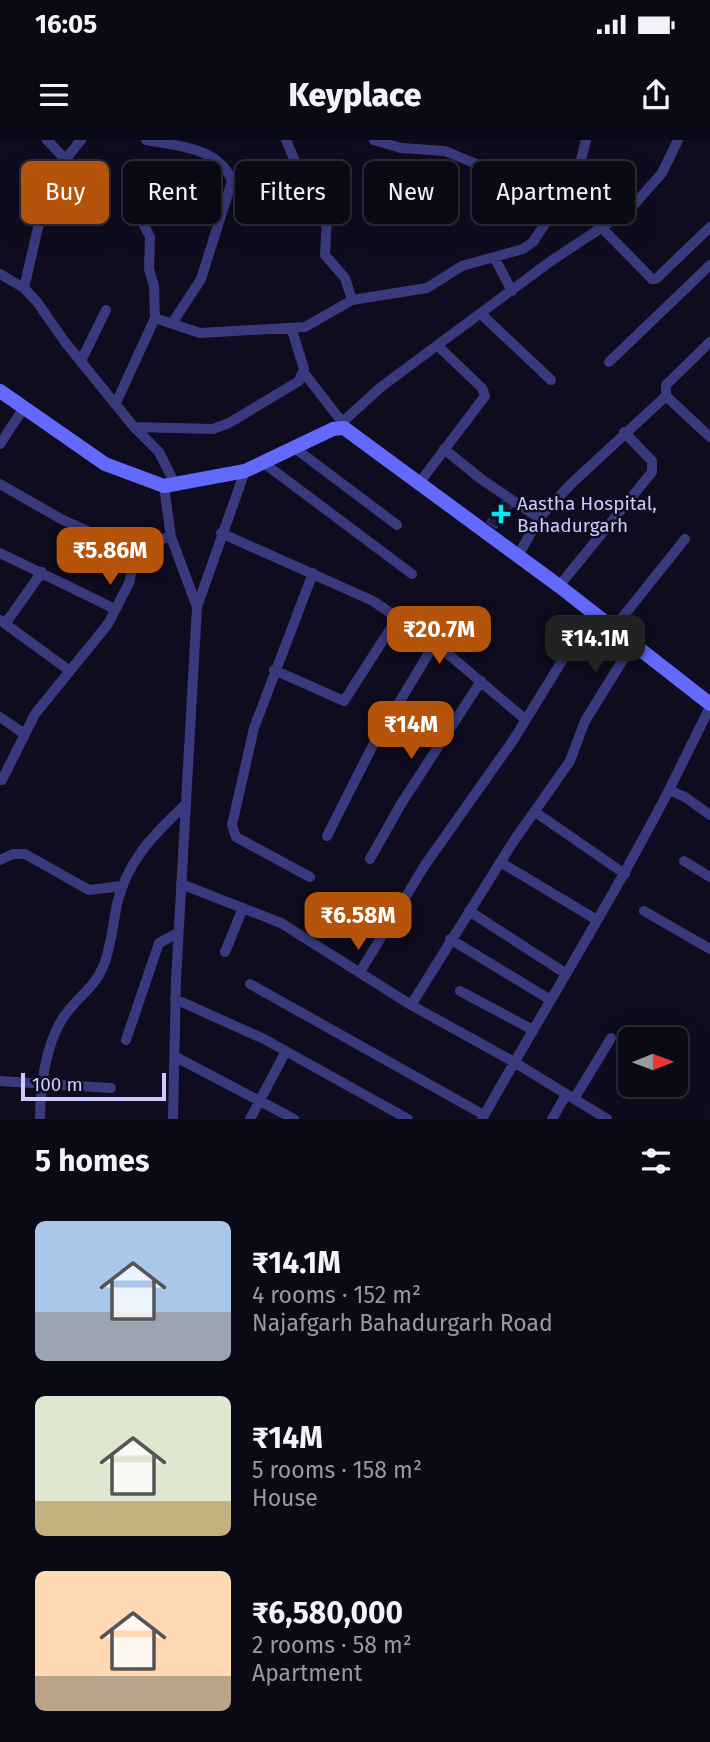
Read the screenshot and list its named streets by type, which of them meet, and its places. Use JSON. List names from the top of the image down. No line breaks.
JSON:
{"places":{"health":["Aastha Hospital, Bahadurgarh"]},"scale_bar":"100 m","north":"right","page":{"status":"16:05","header":"Keyplace","chip":["Buy","Rent","Filters","New","Apartment"],"price":["₹5.86M","₹20.7M","₹14.1M","₹14M","₹6.58M"],"scale":"100 m","heading":"5 homes","list":[{"name":"₹14.1M","note":"4 rooms · 152 m² · Najafgarh Bahadurgarh Road"},{"name":"₹14M","note":"5 rooms · 158 m² · House"},{"name":"₹6,580,000","note":"2 rooms · 58 m² · Apartment"}]}}
